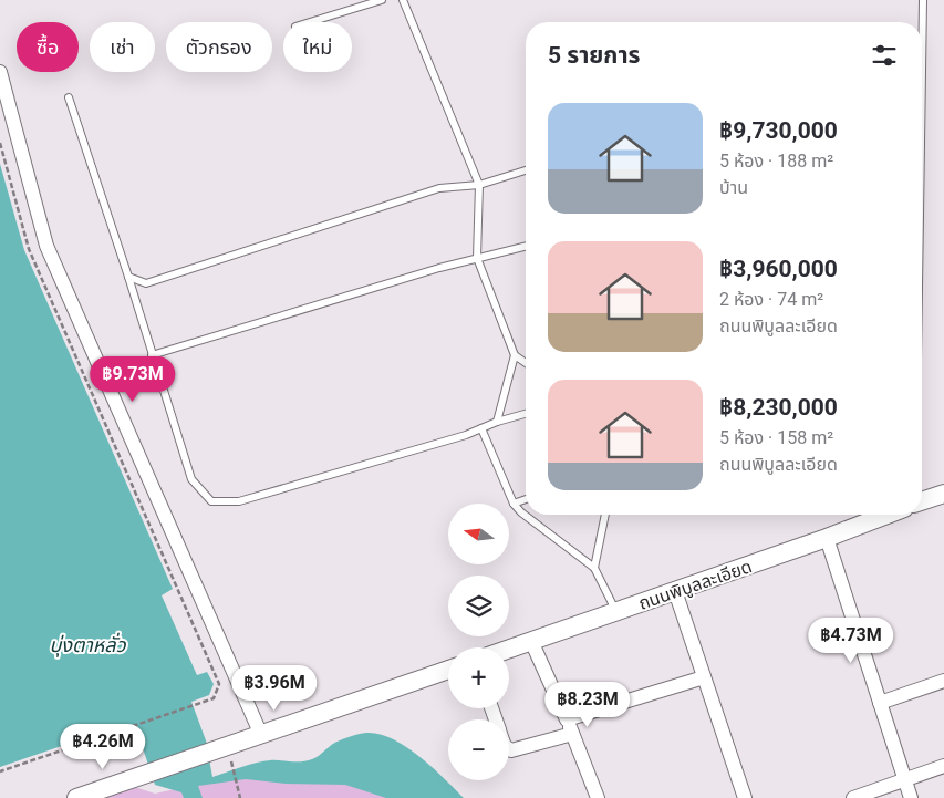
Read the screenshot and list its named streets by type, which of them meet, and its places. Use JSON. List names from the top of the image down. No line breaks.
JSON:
{"streets":{"street":["ถนนพิบูลละเอียด"]},"water":["บุ่งตาหลั่ว"],"north":"left","page":{"chip":["ซื้อ","เช่า","ตัวกรอง","ใหม่"],"heading":"5 รายการ","list":[{"name":"฿9,730,000","note":"5 ห้อง · 188 m² · บ้าน"},{"name":"฿3,960,000","note":"2 ห้อง · 74 m² · ถนนพิบูลละเอียด"},{"name":"฿8,230,000","note":"5 ห้อง · 158 m² · ถนนพิบูลละเอียด"}],"price":["฿9.73M","฿4.73M","฿3.96M","฿8.23M","฿4.26M"],"map_buttons":["+","−"]}}
